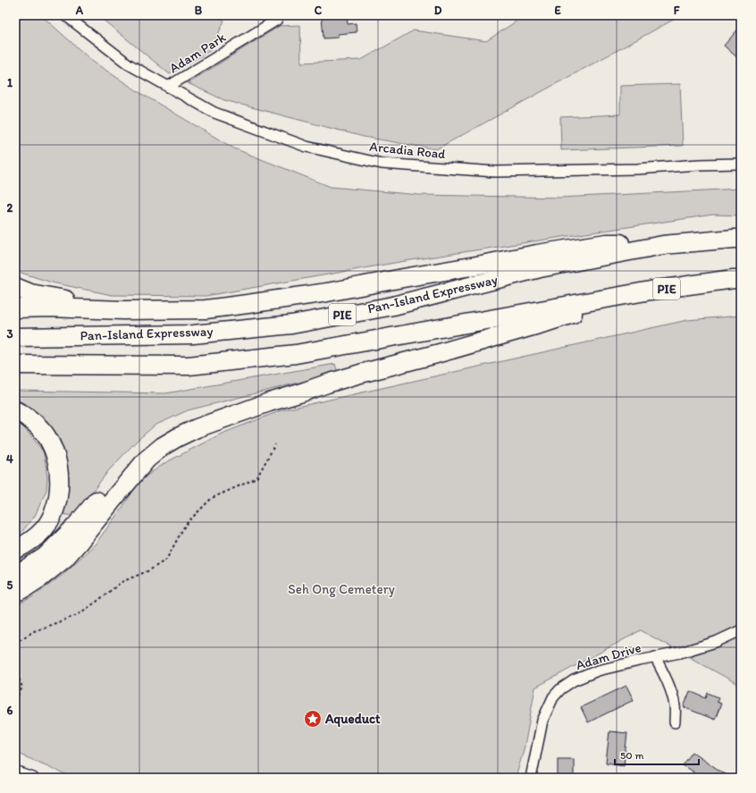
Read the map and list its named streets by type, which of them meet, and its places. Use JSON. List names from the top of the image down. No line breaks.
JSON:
{"streets":{"highway":["PIE","Pan-Island Expressway"],"street":["Adam Park","Arcadia Road","Adam Drive"]},"crossings":[["Adam Park","Arcadia Road"]],"parks":["Seh Ong Cemetery"],"places":{"place":["Aqueduct"]},"scale_bar":"50 m","grid":{"columns":["A","B","C","D","E","F"],"rows":["1","2","3","4","5","6"]}}
